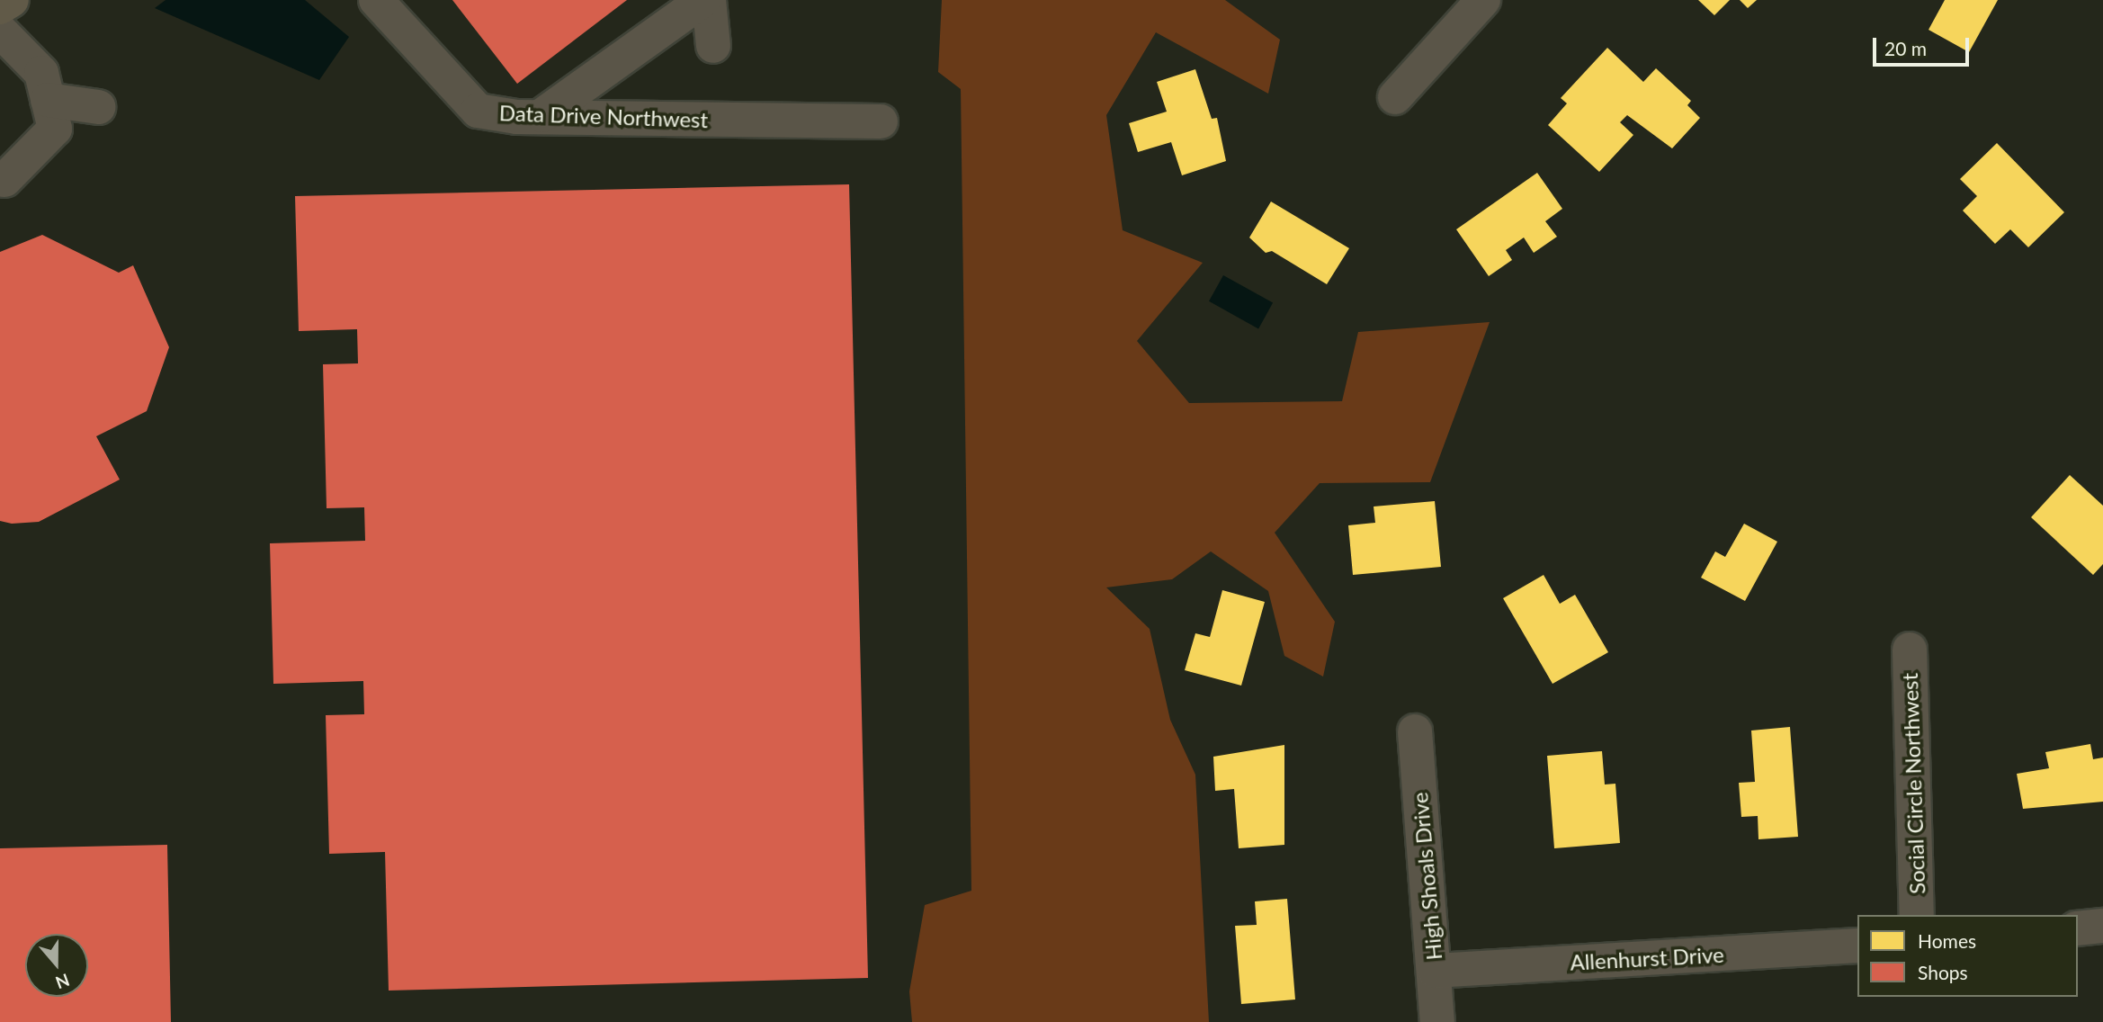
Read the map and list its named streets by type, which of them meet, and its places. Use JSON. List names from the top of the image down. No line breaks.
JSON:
{"streets":{"street":["Data Drive Northwest","Social Circle Northwest","High Shoals Drive","Allenhurst Drive"]},"crossings":[["High Shoals Drive","Allenhurst Drive"]],"legend":["Homes","Shops"],"scale_bar":"20 m","north":"bottom"}
